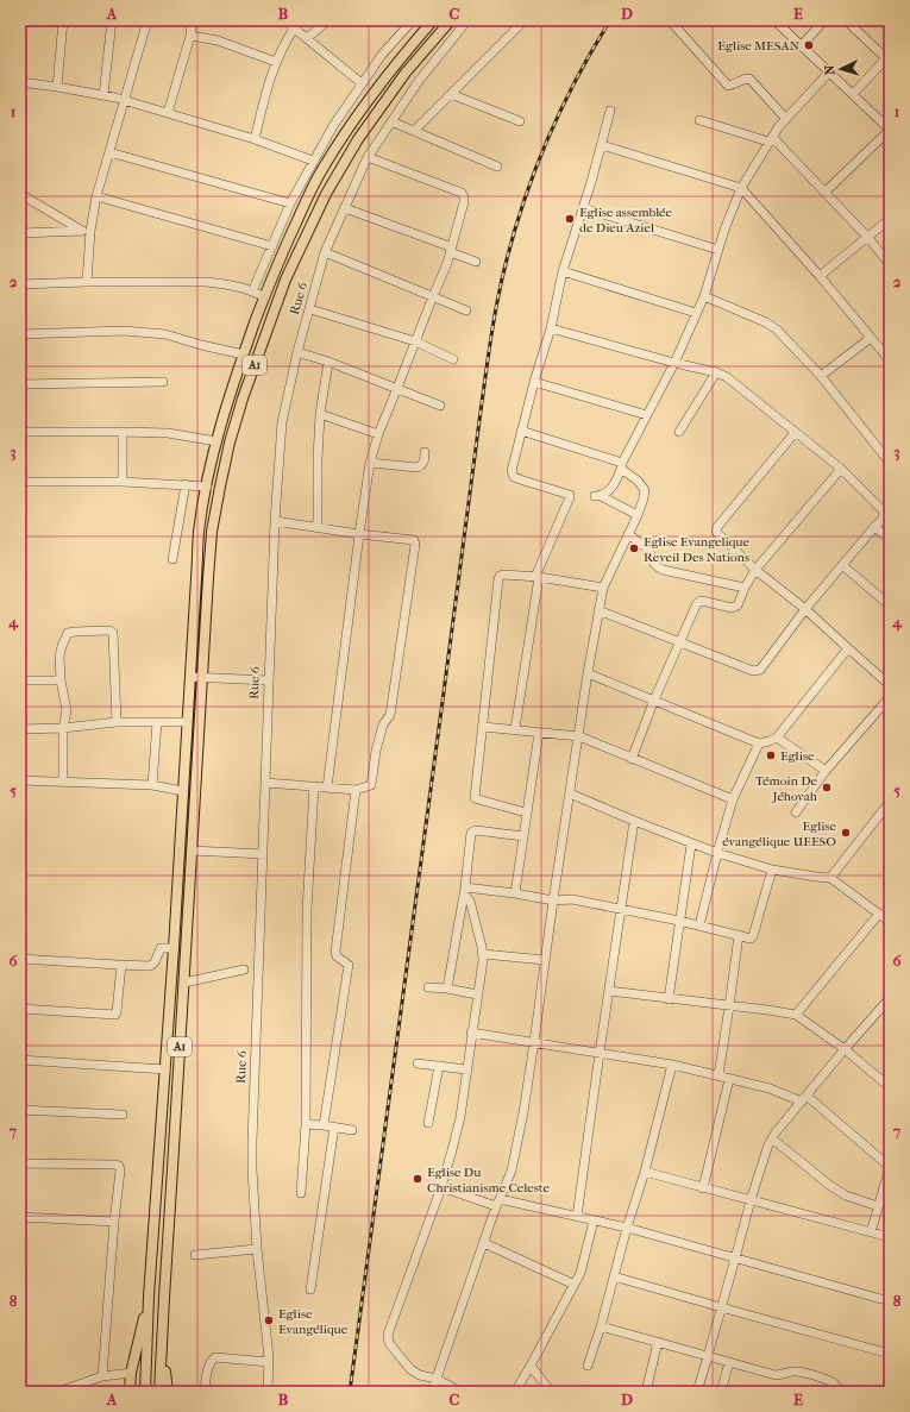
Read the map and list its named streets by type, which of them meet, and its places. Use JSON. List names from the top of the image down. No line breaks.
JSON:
{"streets":{"main road":["A1"],"street":["Rue 6"]},"places":["Eglise MESAN","Eglise assemblée de Dieu Aziel","Eglise Evangelique Reveil Des Nations","Eglise","Témoin De Jéhovah","Eglise évangélique UEESO","Eglise Du Christianisme Celeste","Eglise Evangélique"],"north":"left","grid":{"columns":["A","B","C","D","E"],"rows":["1","2","3","4","5","6","7","8"]}}
